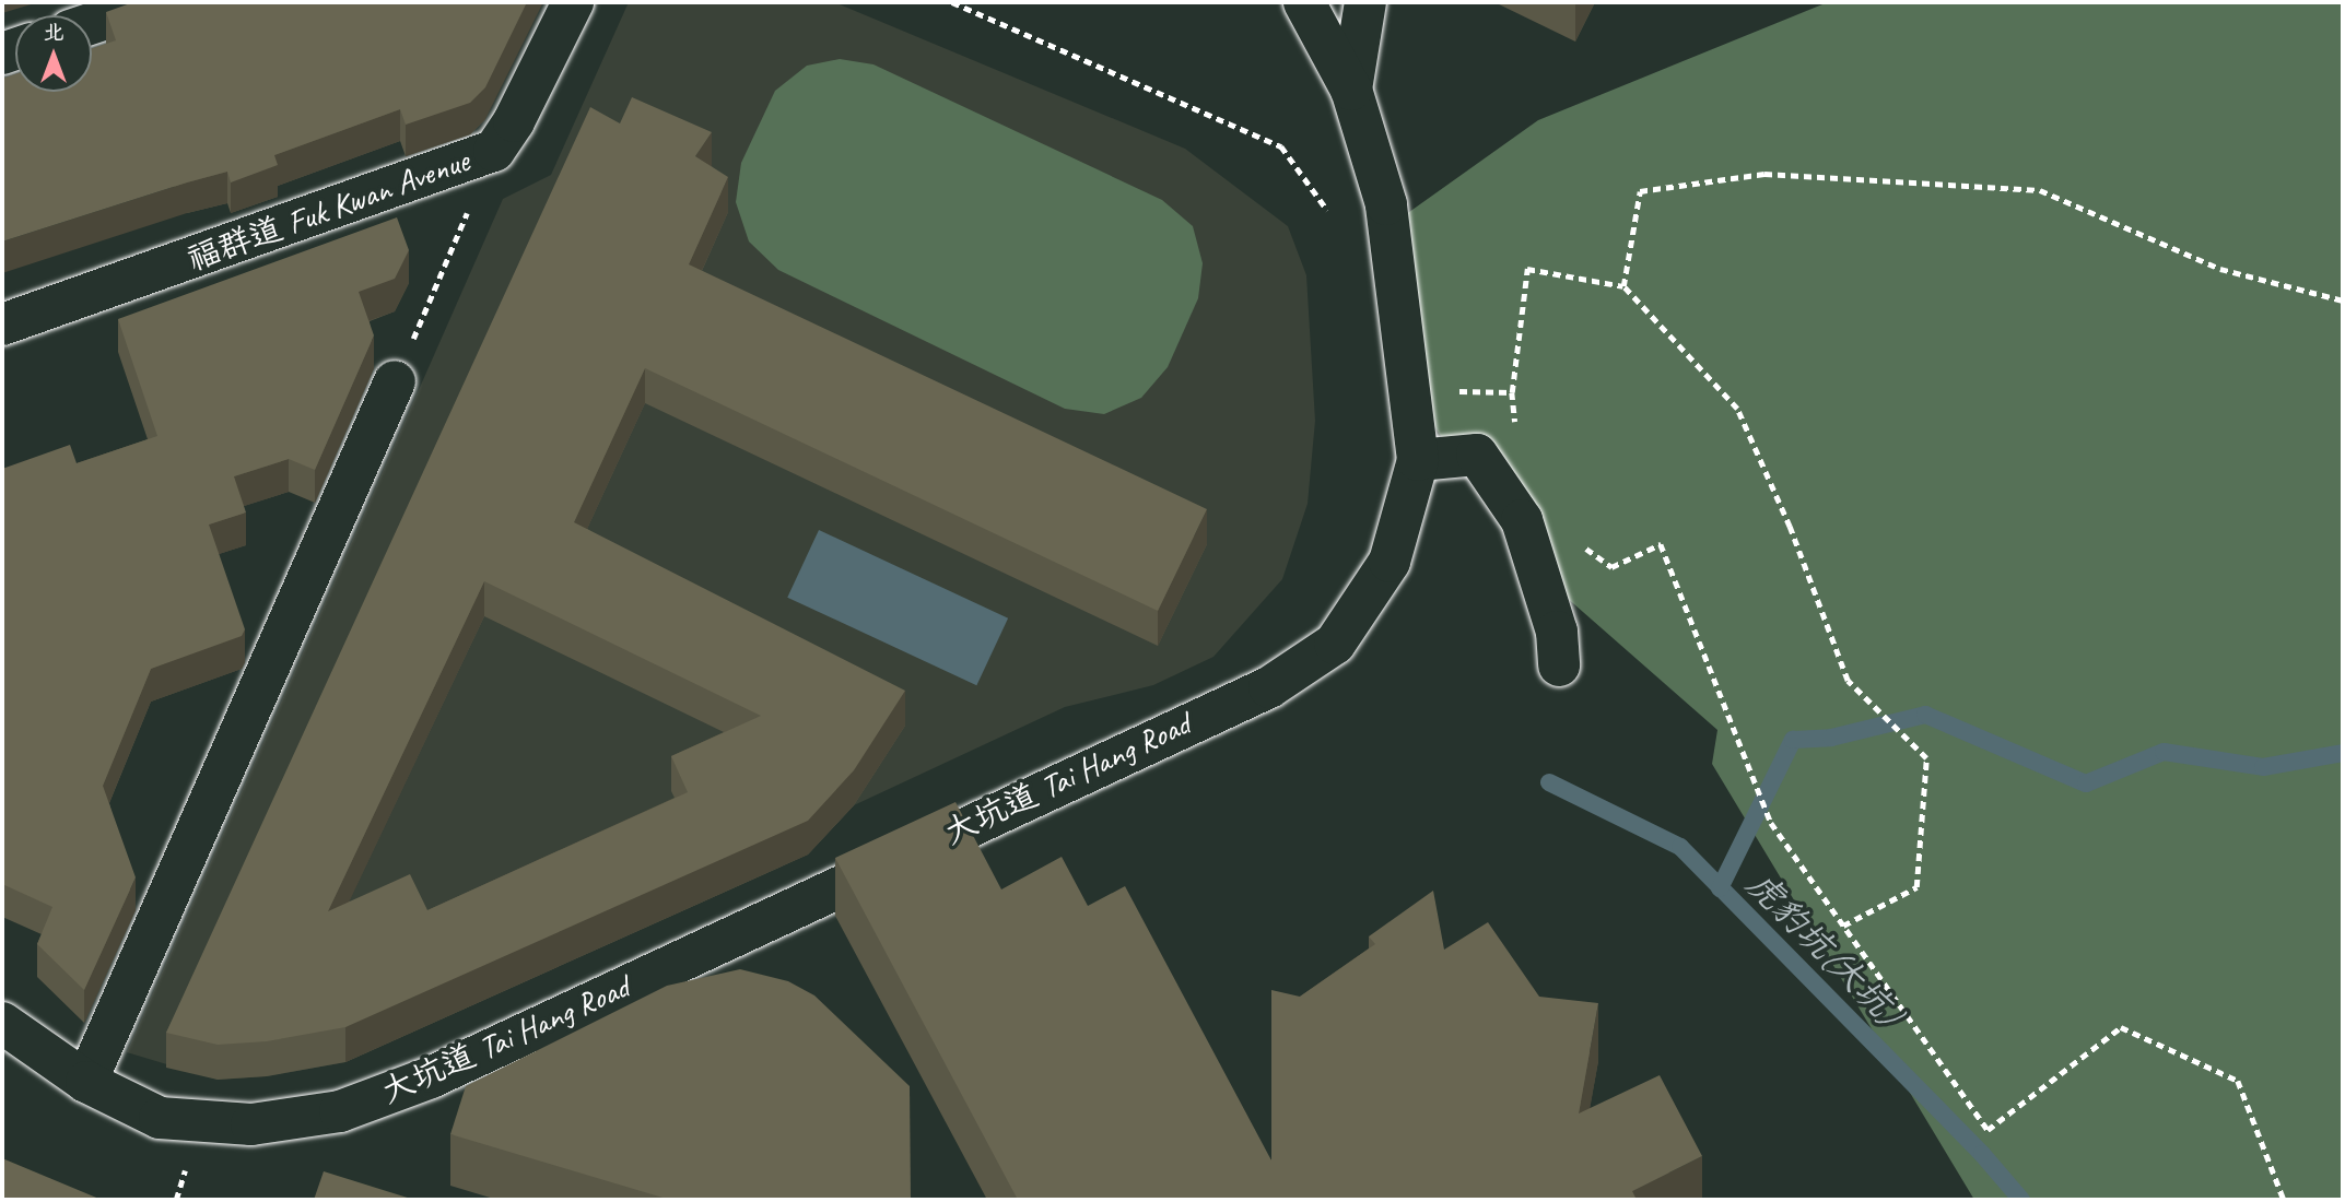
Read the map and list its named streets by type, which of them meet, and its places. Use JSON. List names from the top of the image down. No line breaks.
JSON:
{"streets":{"main road":["福群道 Fuk Kwan Avenue","大坑道 Tai Hang Road"]},"water":["虎豹坑(大坑)"],"north":"top"}
